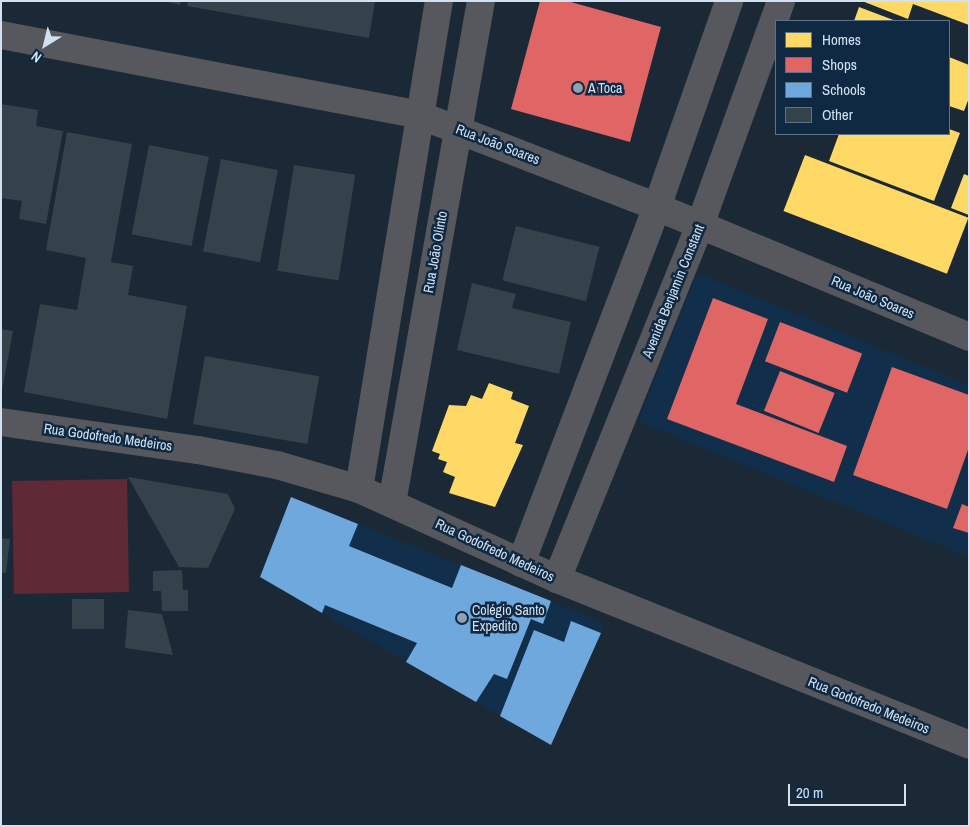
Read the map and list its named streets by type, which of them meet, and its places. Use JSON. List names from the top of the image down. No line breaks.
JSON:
{"streets":{"street":["Rua João Soares","Rua João Olinto","Avenida Benjamin Constant","Rua Godofredo Medeiros"]},"crossings":[["Rua João Soares","Rua João Olinto"],["Rua João Soares","Avenida Benjamin Constant"],["Rua João Olinto","Rua Godofredo Medeiros"],["Avenida Benjamin Constant","Rua Godofredo Medeiros"]],"places":["A Toca","Colégio Santo Expedito"],"legend":["Homes","Shops","Schools","Other"],"scale_bar":"20 m","north":"bottom left"}
